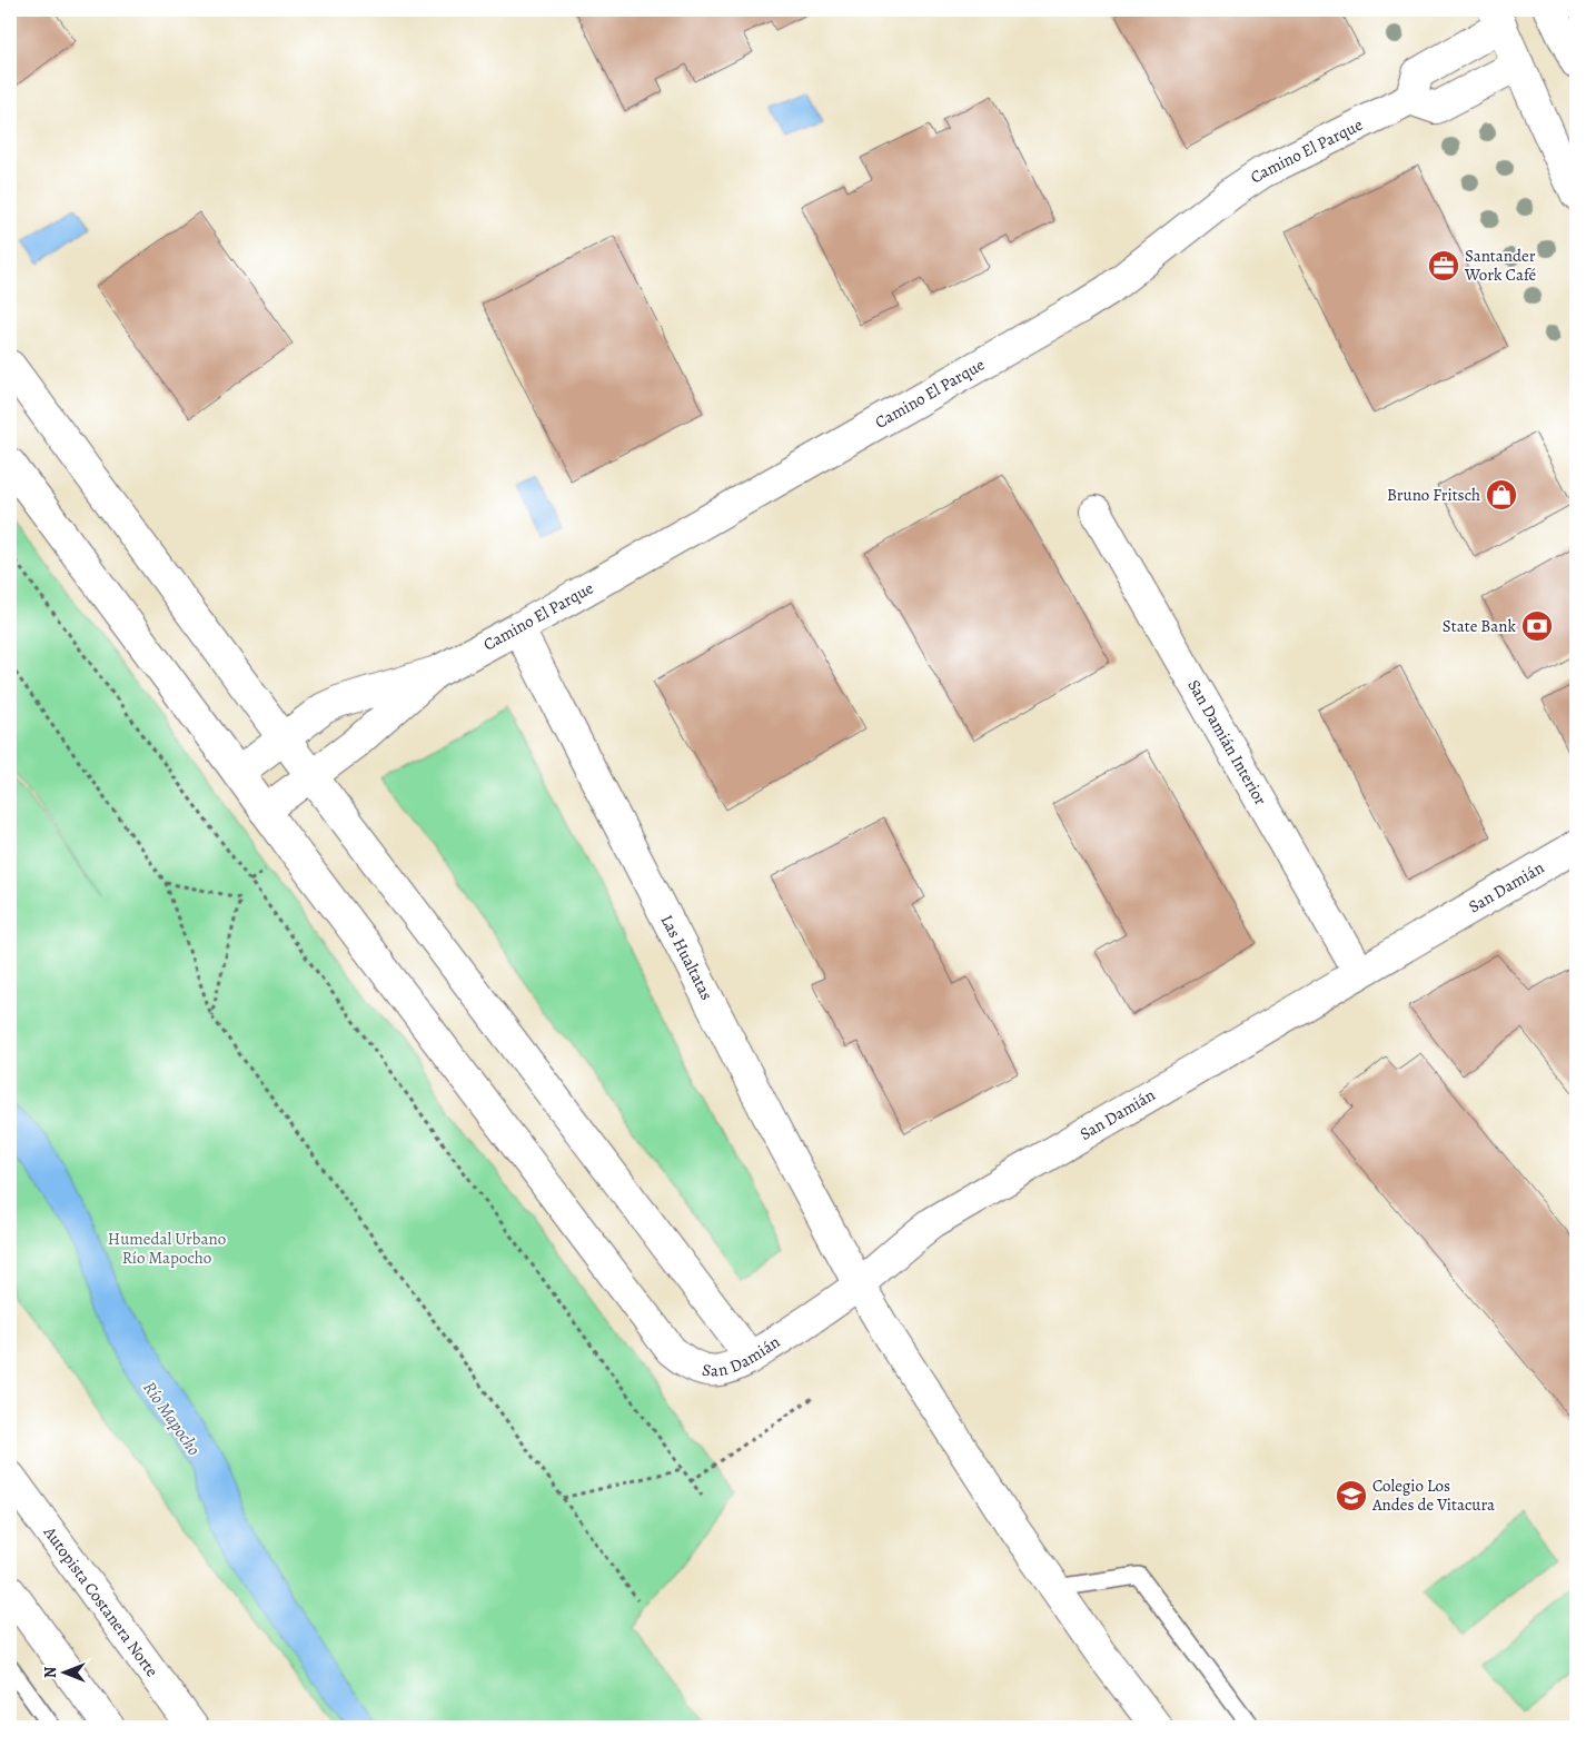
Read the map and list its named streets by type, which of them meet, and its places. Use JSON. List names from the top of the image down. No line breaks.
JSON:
{"streets":{"main road":["Camino El Parque","San Damián Interior","San Damián","Las Hualtatas","Autopista Costanera Norte"]},"crossings":[["Camino El Parque","San Damián"],["Camino El Parque","Las Hualtatas"],["San Damián Interior","San Damián"],["San Damián","Las Hualtatas"]],"water":["Río Mapocho"],"parks":["Humedal Urbano Río Mapocho"],"places":{"office":["Santander Work Café"],"shop":["Bruno Fritsch"],"bank":["State Bank"],"school or university":["Colegio Los Andes de Vitacura"]},"north":"left"}
